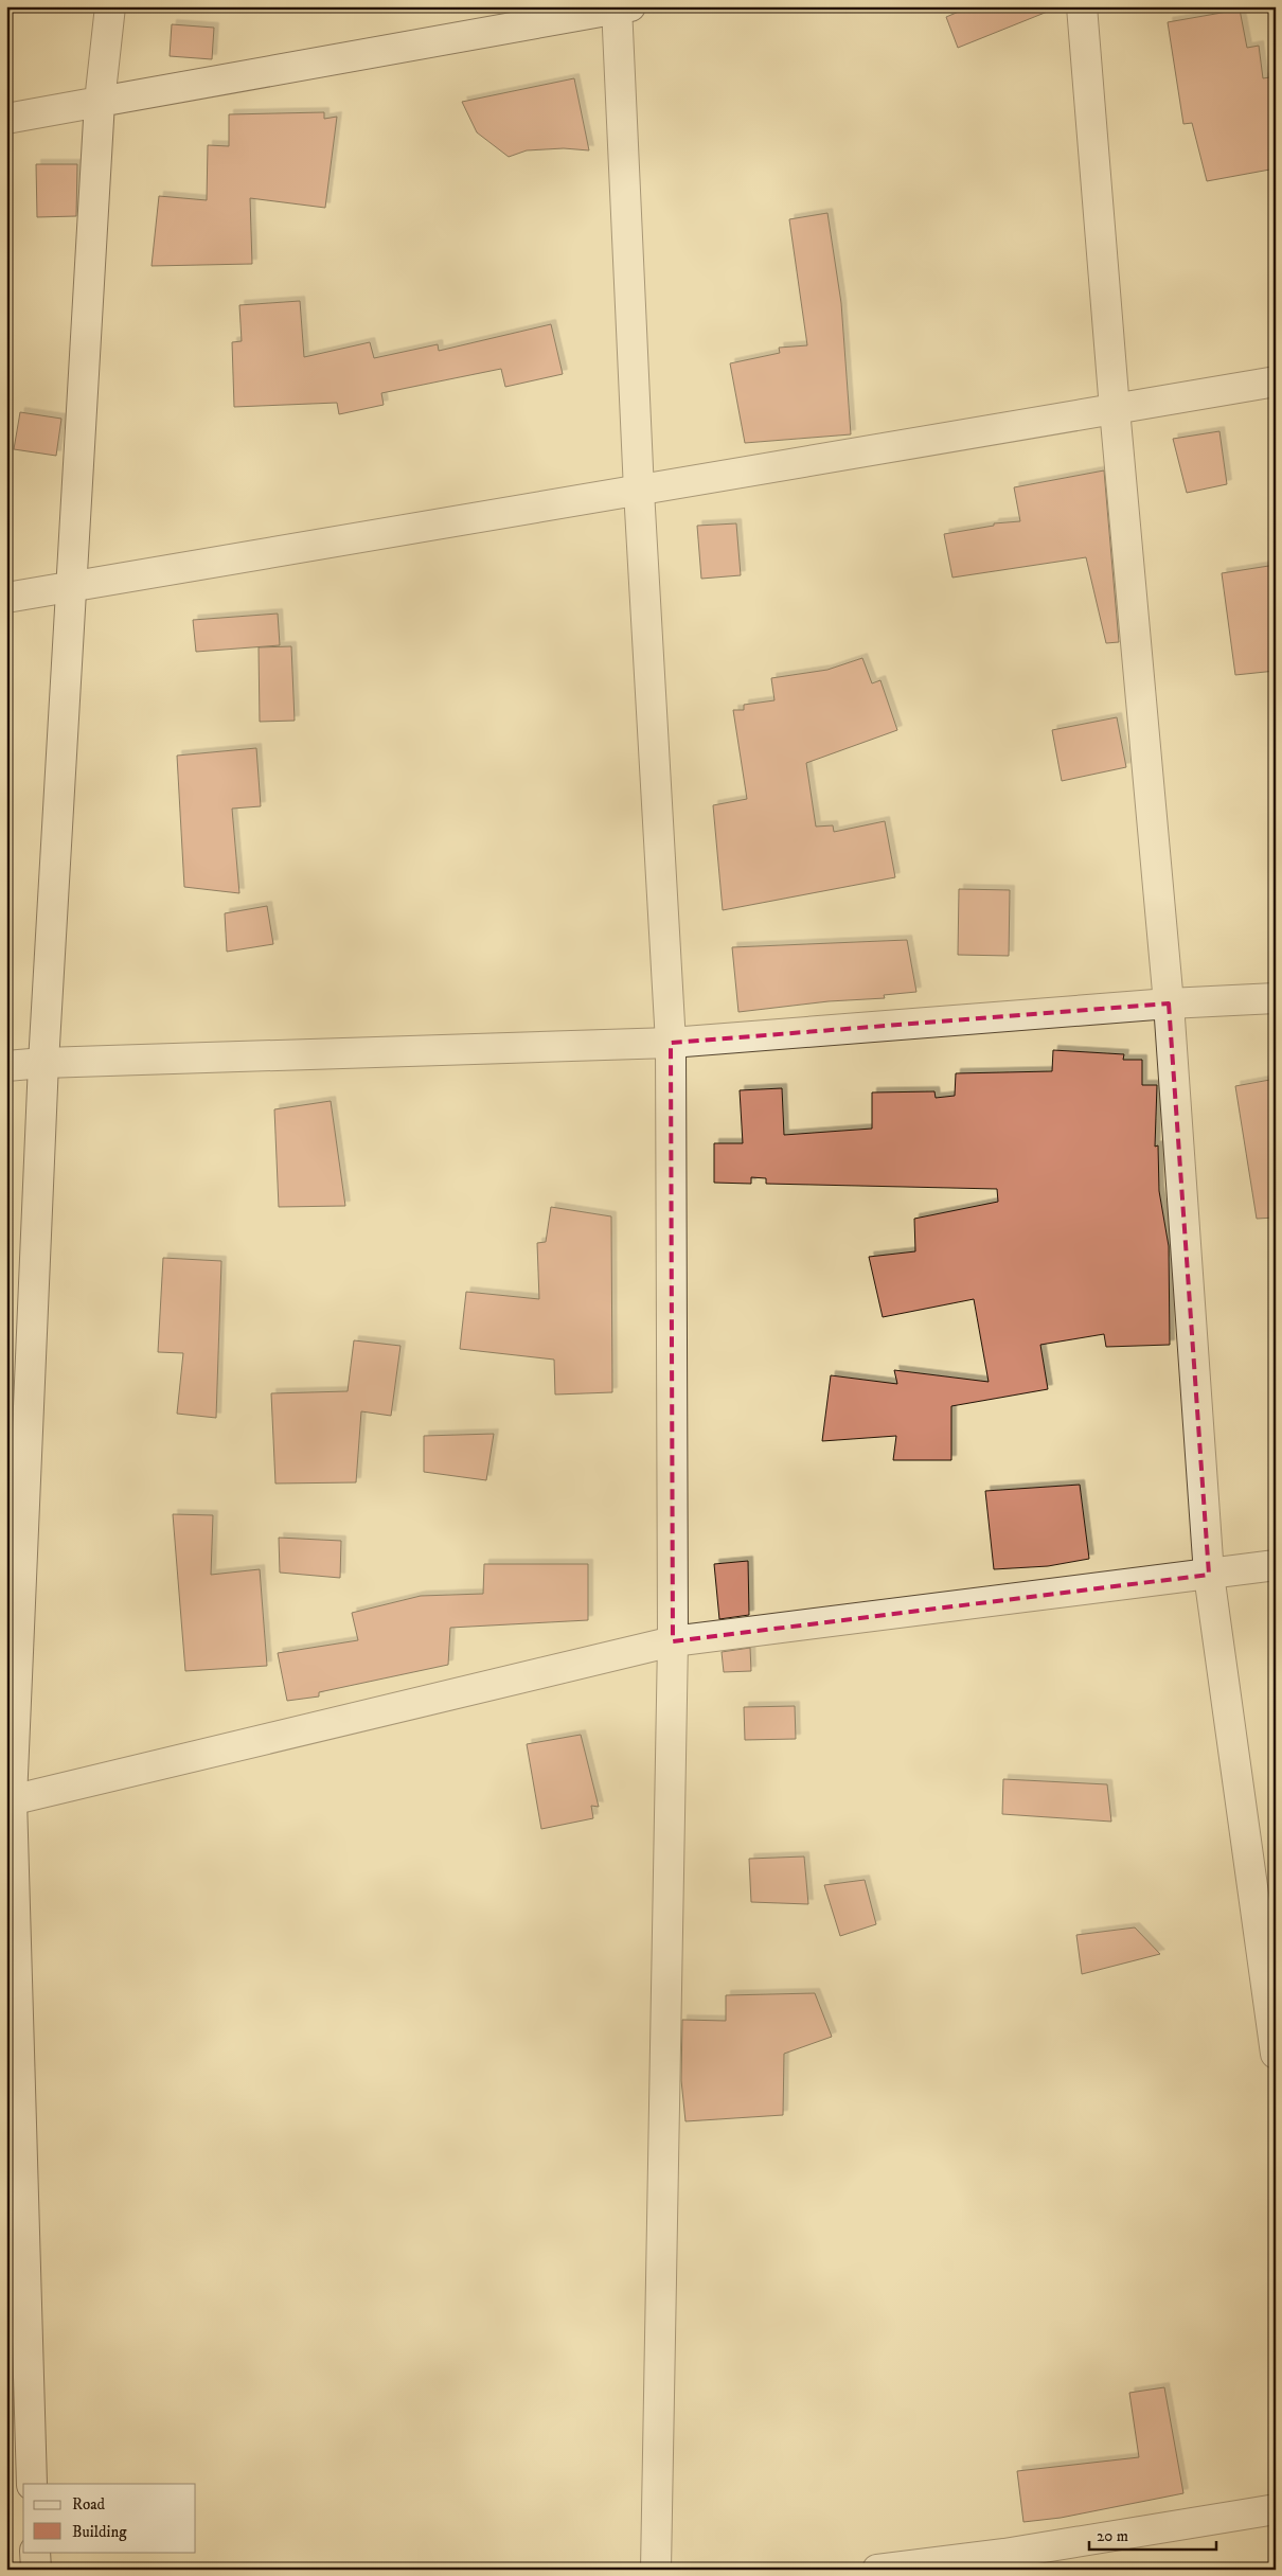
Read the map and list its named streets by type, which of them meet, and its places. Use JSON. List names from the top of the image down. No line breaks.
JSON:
{"legend":["Road","Building"],"scale_bar":"20 m"}
